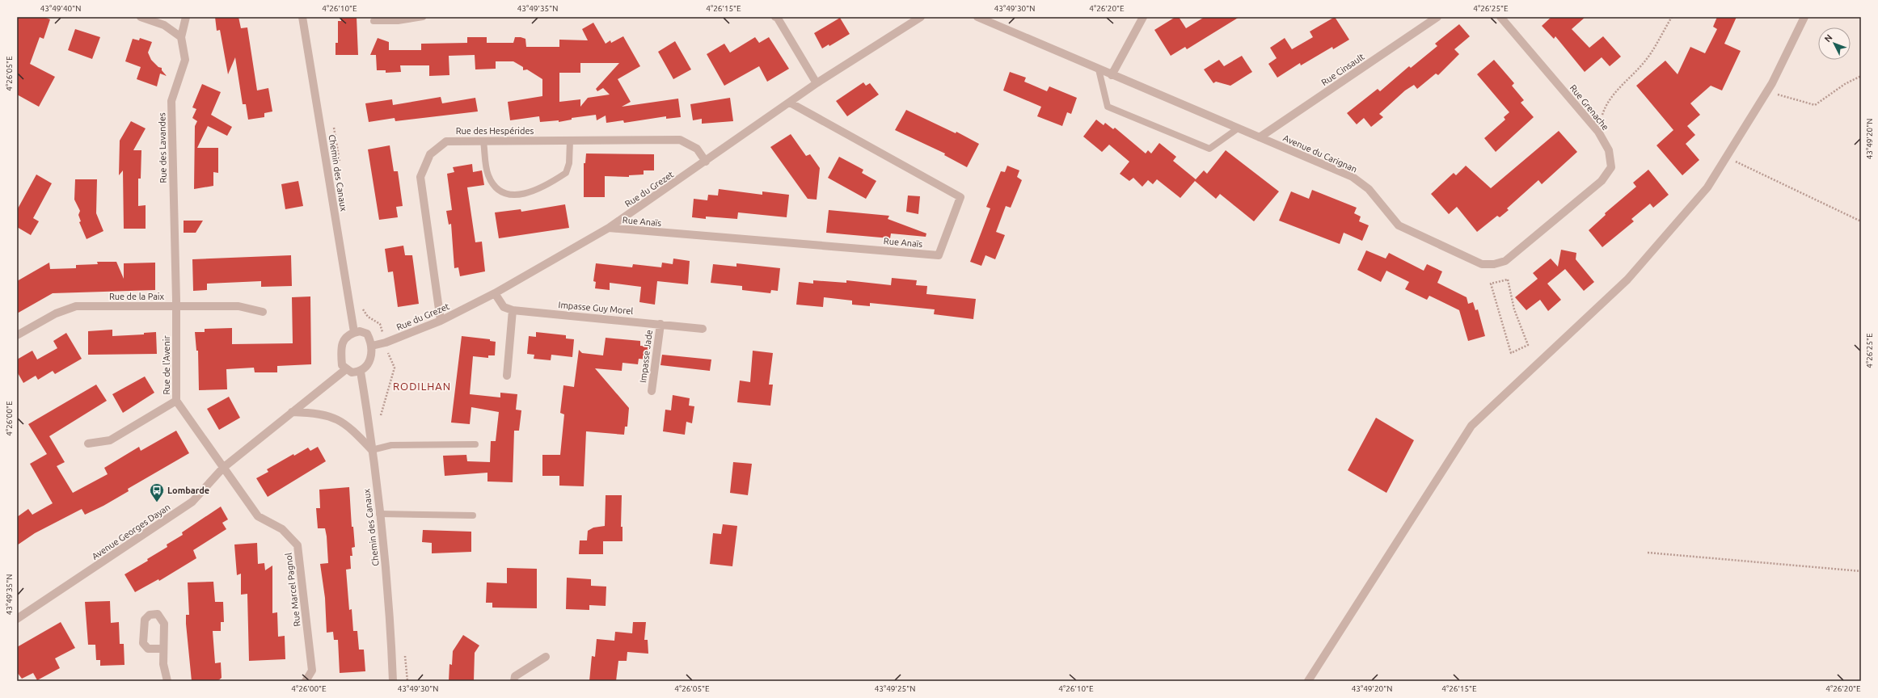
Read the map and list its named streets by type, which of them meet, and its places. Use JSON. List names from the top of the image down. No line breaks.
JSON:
{"streets":{"street":["Rue Cinsault","Rue Grenache","Rue des Hespérides","Rue des Lavandes","Avenue du Carignan","Chemin des Canaux","Rue du Grezet","Rue Anaïs","Rue de la Paix","Impasse Guy Morel","Impasse Jade","Rue de l'Avenir","Avenue Georges Dayan","Rue Marcel Pagnol"]},"crossings":[["Rue Cinsault","Avenue du Carignan"],["Rue Grenache","Avenue du Carignan"],["Rue des Hespérides","Rue du Grezet"],["Rue des Lavandes","Rue de la Paix"],["Rue des Lavandes","Rue de l'Avenir"],["Chemin des Canaux","Rue du Grezet"],["Chemin des Canaux","Avenue Georges Dayan"],["Rue du Grezet","Rue Anaïs"],["Rue du Grezet","Impasse Guy Morel"],["Rue du Grezet","Avenue Georges Dayan"],["Rue de la Paix","Rue de l'Avenir"],["Impasse Guy Morel","Impasse Jade"],["Rue de l'Avenir","Avenue Georges Dayan"],["Rue de l'Avenir","Rue Marcel Pagnol"],["Avenue Georges Dayan","Rue Marcel Pagnol"]],"districts":["RODILHAN"],"places":{"bus stop":["Lombarde"]},"north":"top left","coordinates":["43°49'40\"N","4°26'10\"E","43°49'35\"N","4°26'15\"E","43°49'30\"N","4°26'20\"E","4°26'25\"E","4°26'05\"E","43°49'20\"N","4°26'00\"E","43°49'25\"N"]}
